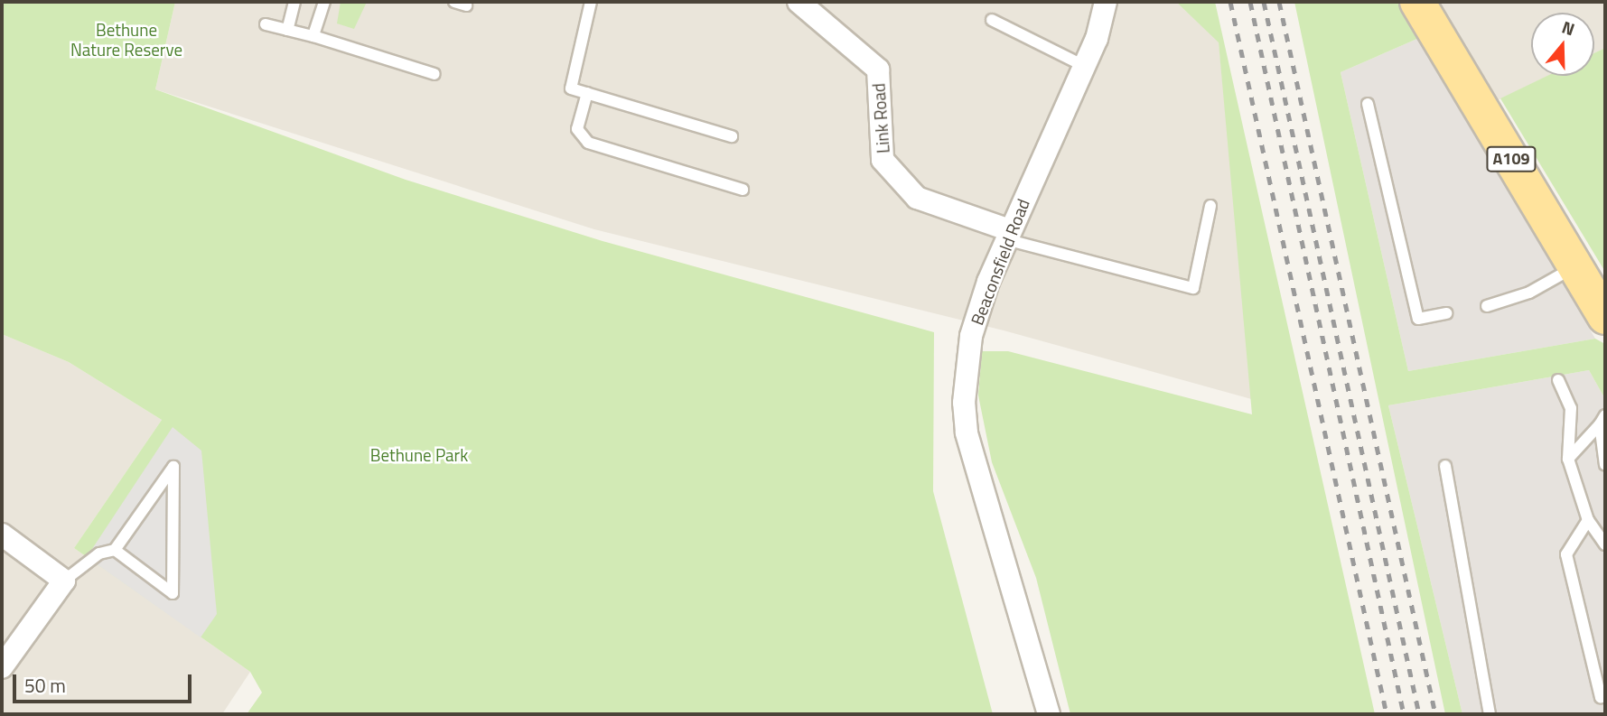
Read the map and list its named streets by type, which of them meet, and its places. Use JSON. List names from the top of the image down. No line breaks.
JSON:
{"streets":{"main road":["A109"],"street":["Link Road","Beaconsfield Road"]},"crossings":[["Link Road","Beaconsfield Road"]],"parks":["Bethune Nature Reserve","Bethune Park"],"scale_bar":"50 m","north":"top"}
